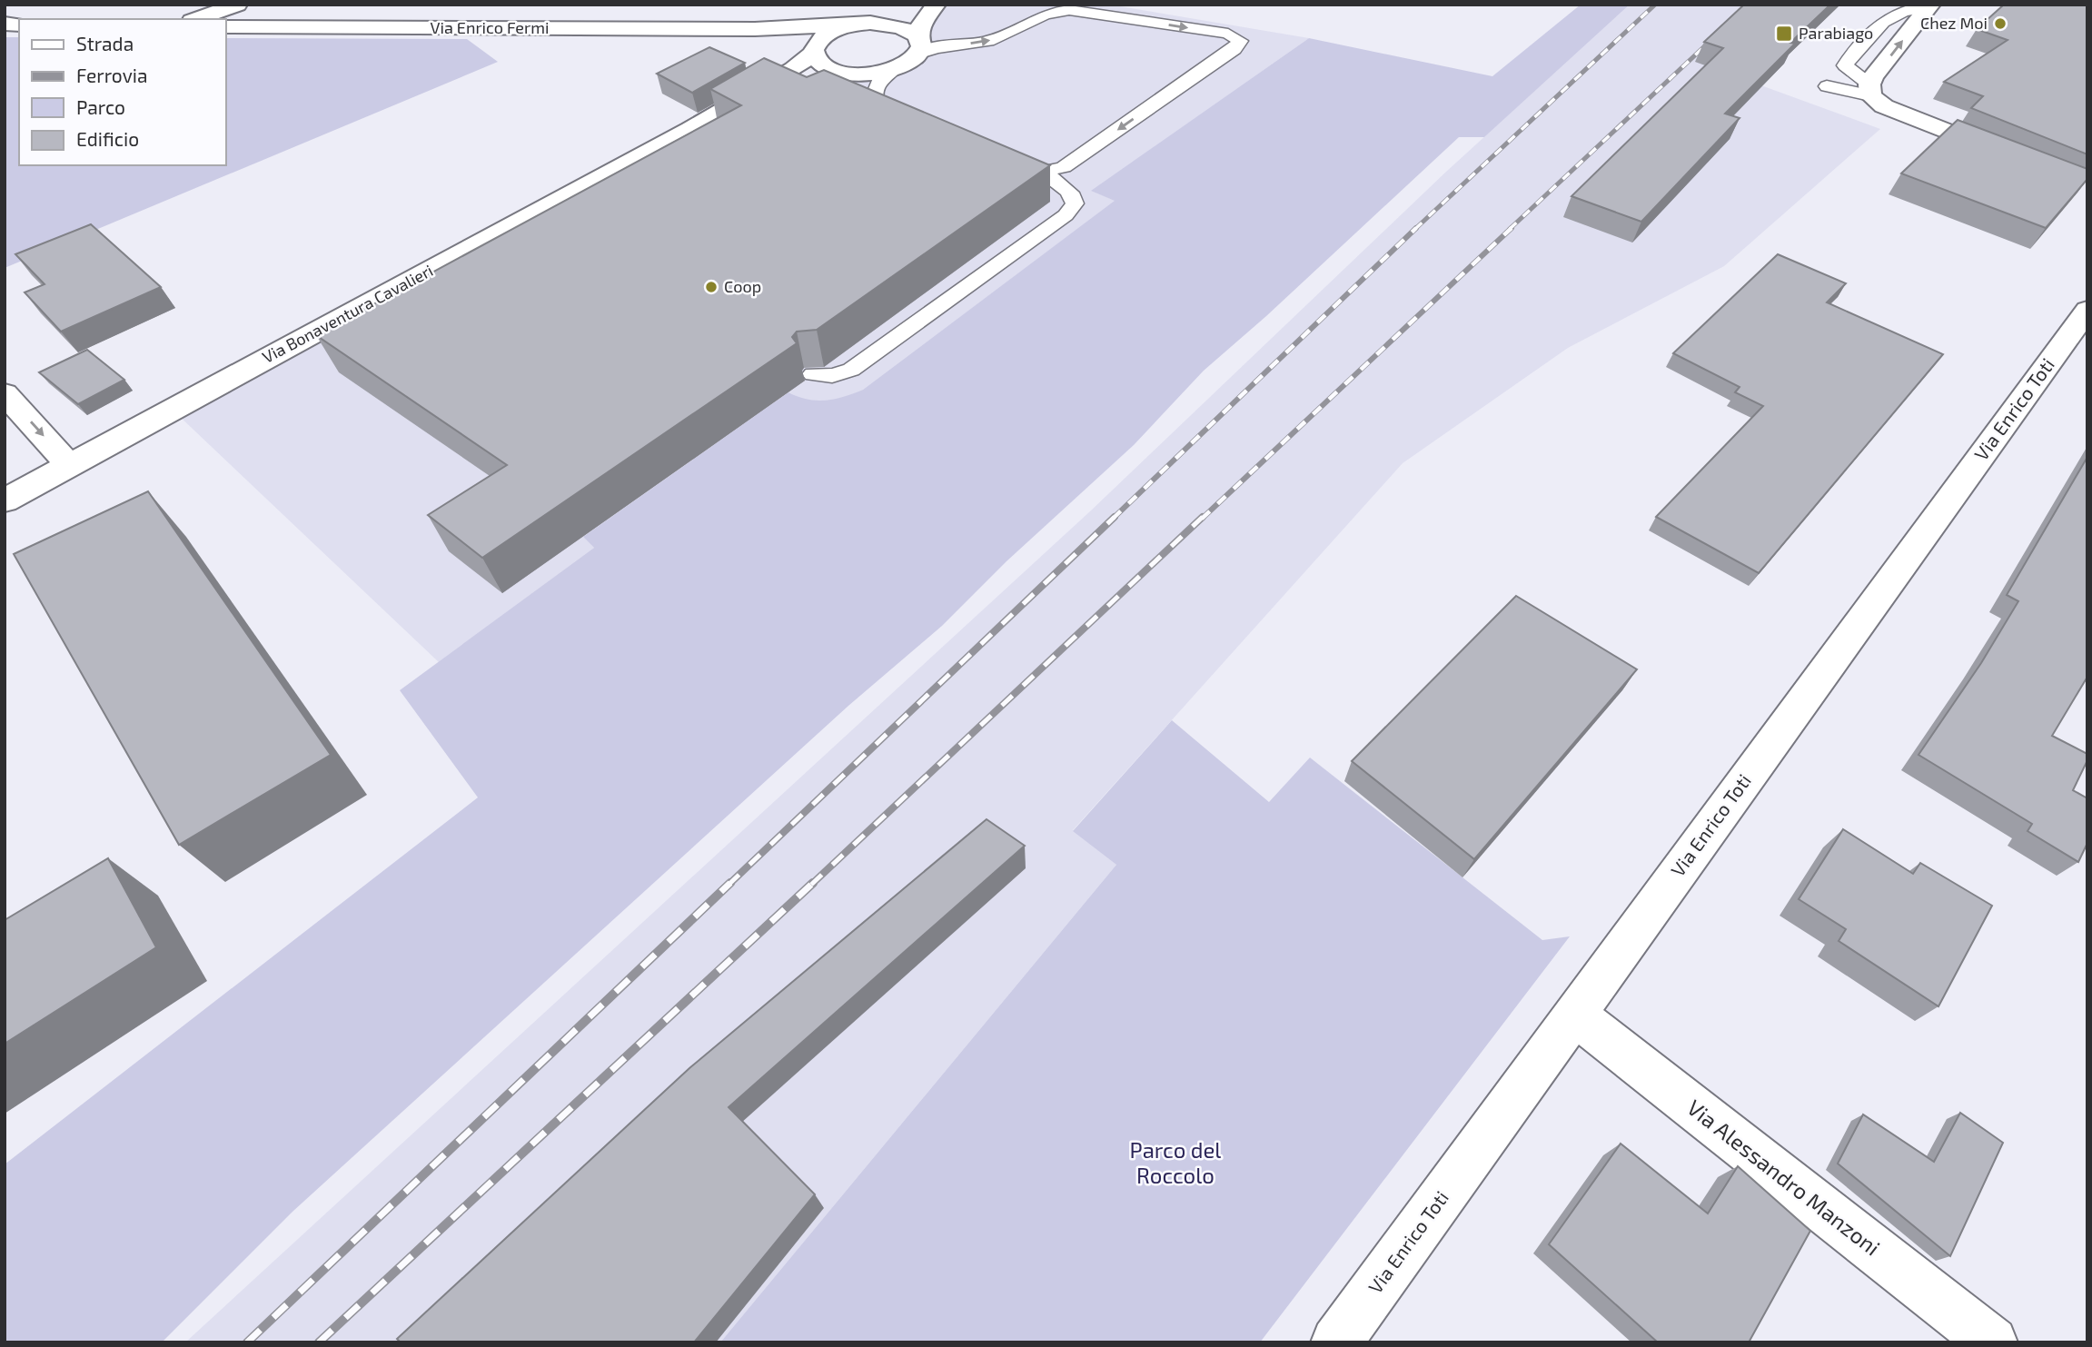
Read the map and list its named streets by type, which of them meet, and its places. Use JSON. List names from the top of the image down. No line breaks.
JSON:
{"streets":{"street":["Via Enrico Fermi","Via Bonaventura Cavalieri","Via Enrico Toti","Via Alessandro Manzoni"]},"crossings":[["Via Enrico Fermi","Via Bonaventura Cavalieri"],["Via Enrico Toti","Via Alessandro Manzoni"]],"parks":["Parco del Roccolo"],"places":{"other":["Chez Moi","Coop"],"transit":["Parabiago"]},"legend":["Strada","Ferrovia","Parco","Edificio"]}
